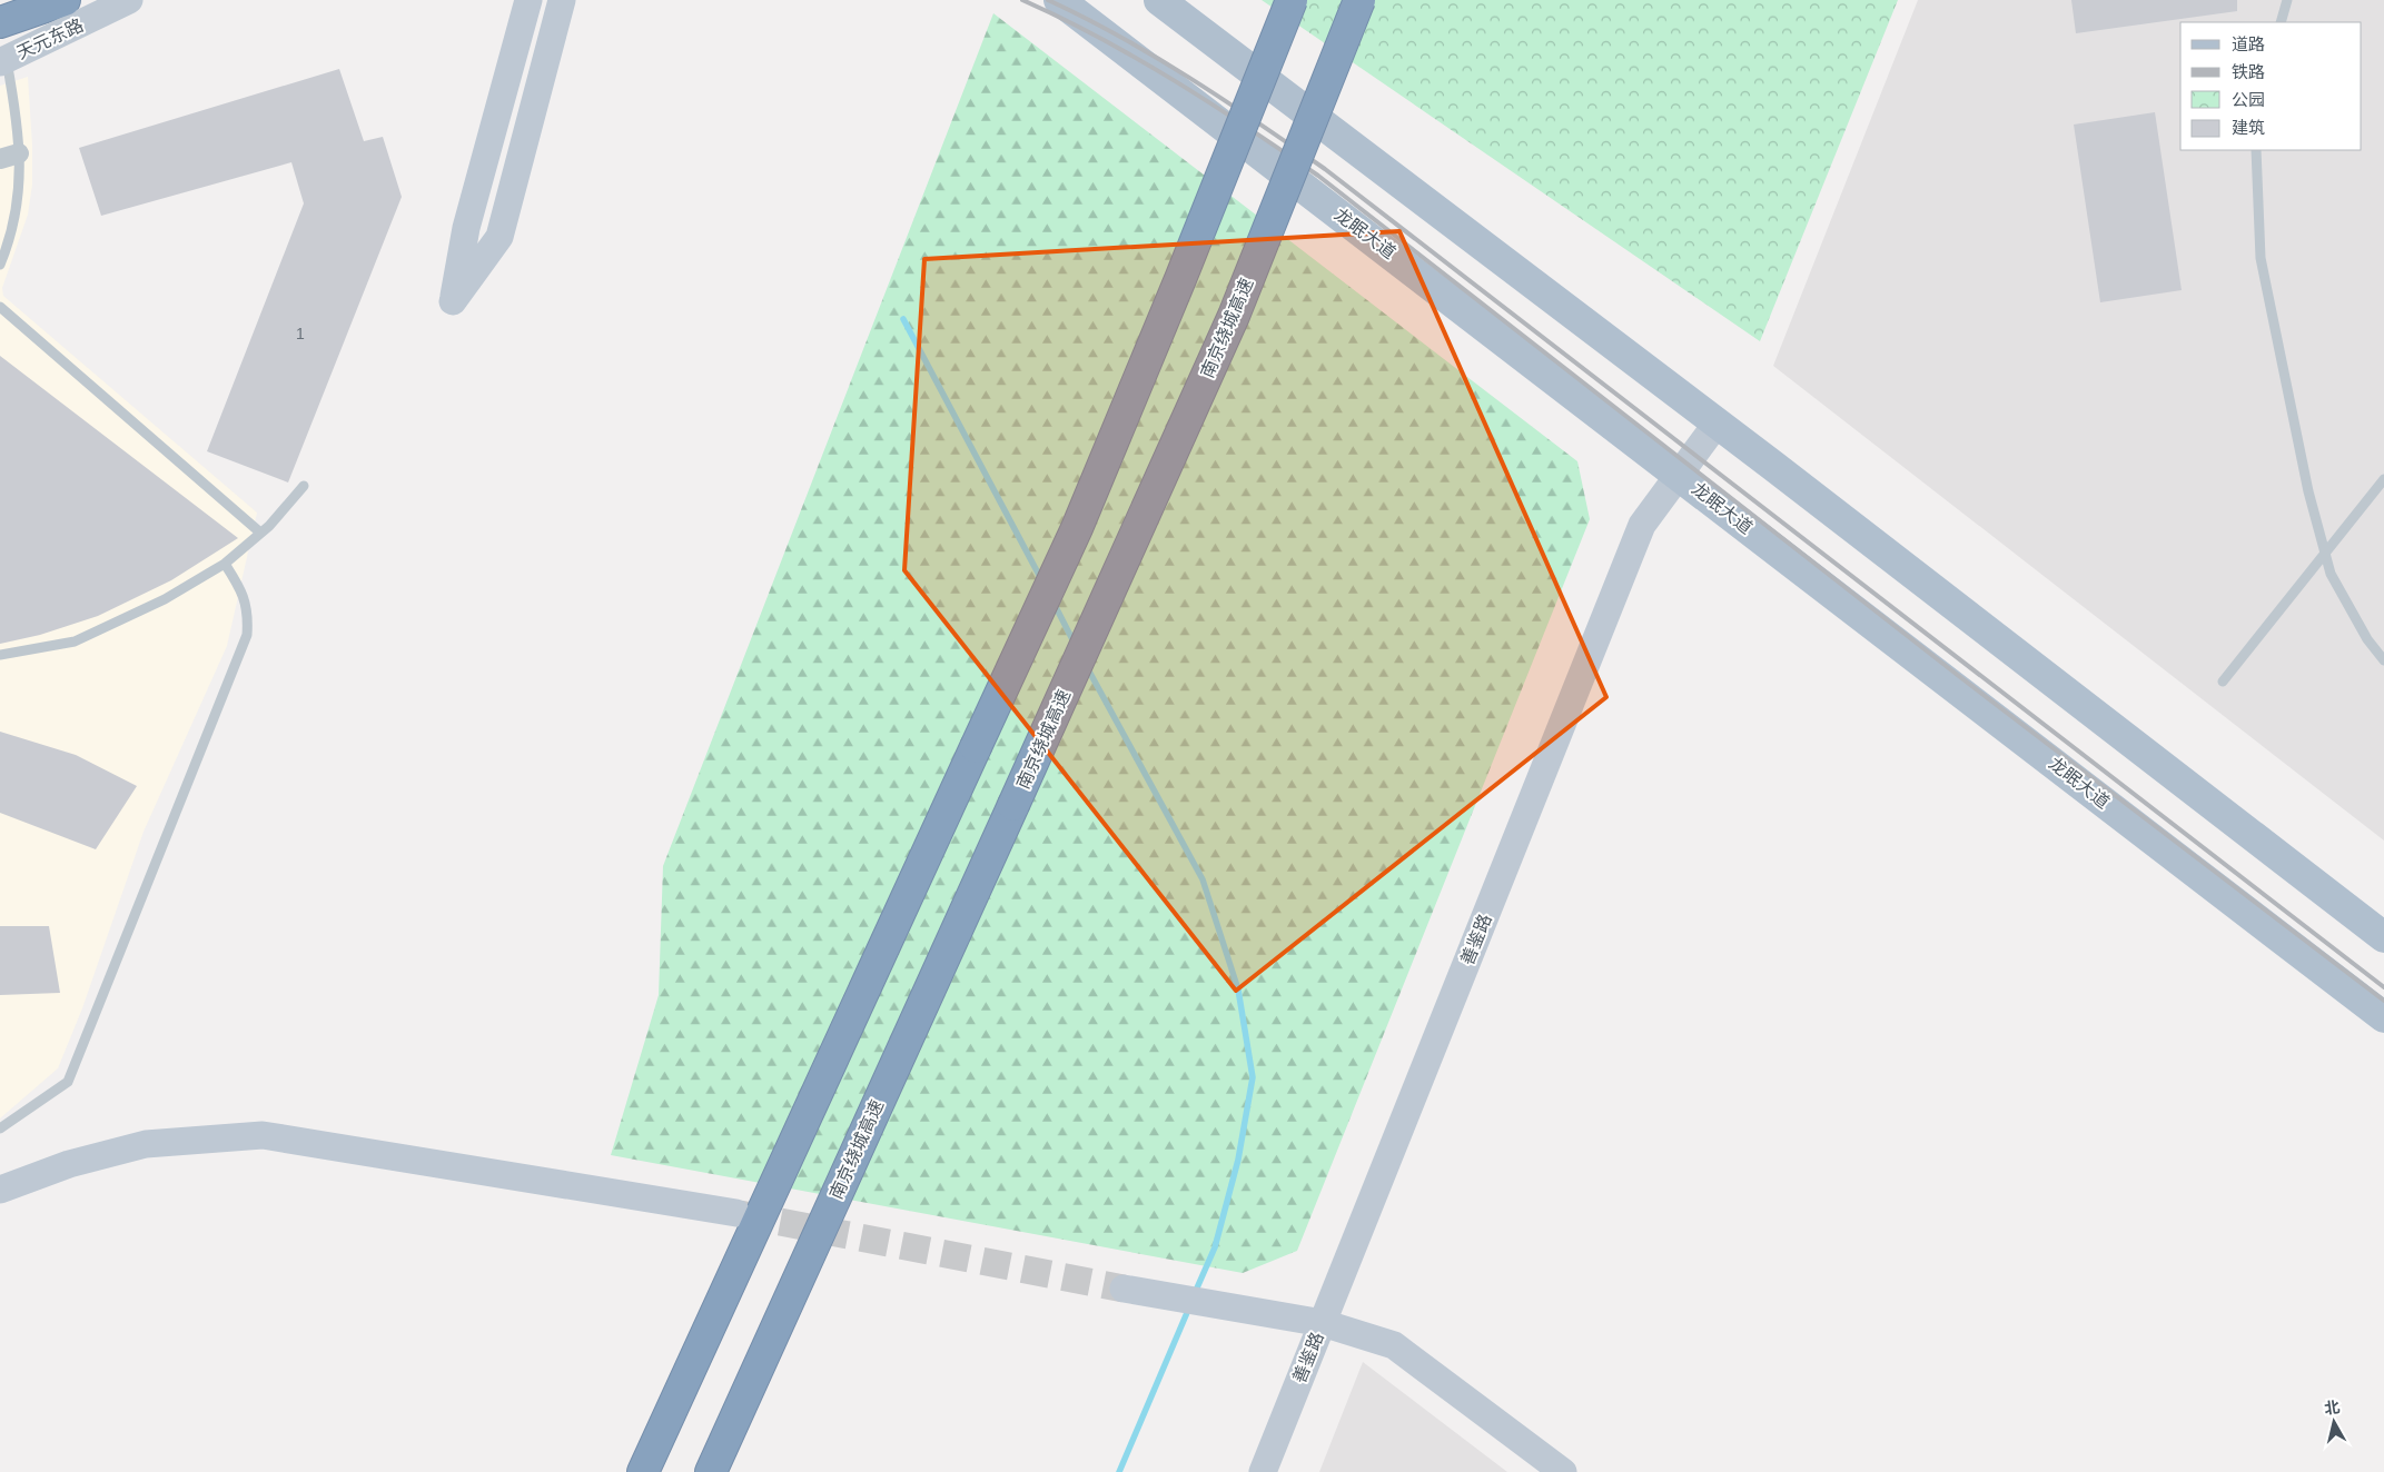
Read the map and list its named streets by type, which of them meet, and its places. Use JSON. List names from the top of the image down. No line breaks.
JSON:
{"streets":{"highway":["天元东路","南京绕城高速"],"main road":["龙眠大道"],"street":["善鉴路"]},"crossings":[["龙眠大道","善鉴路"]],"house_numbers":["1"],"legend":["道路","铁路","公园","建筑"],"north":"top"}
